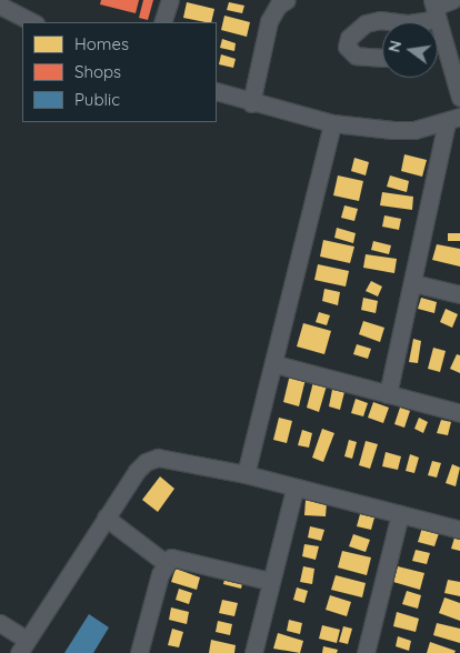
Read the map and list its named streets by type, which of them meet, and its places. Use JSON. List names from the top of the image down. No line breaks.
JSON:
{"legend":["Homes","Shops","Public"],"north":"left"}
